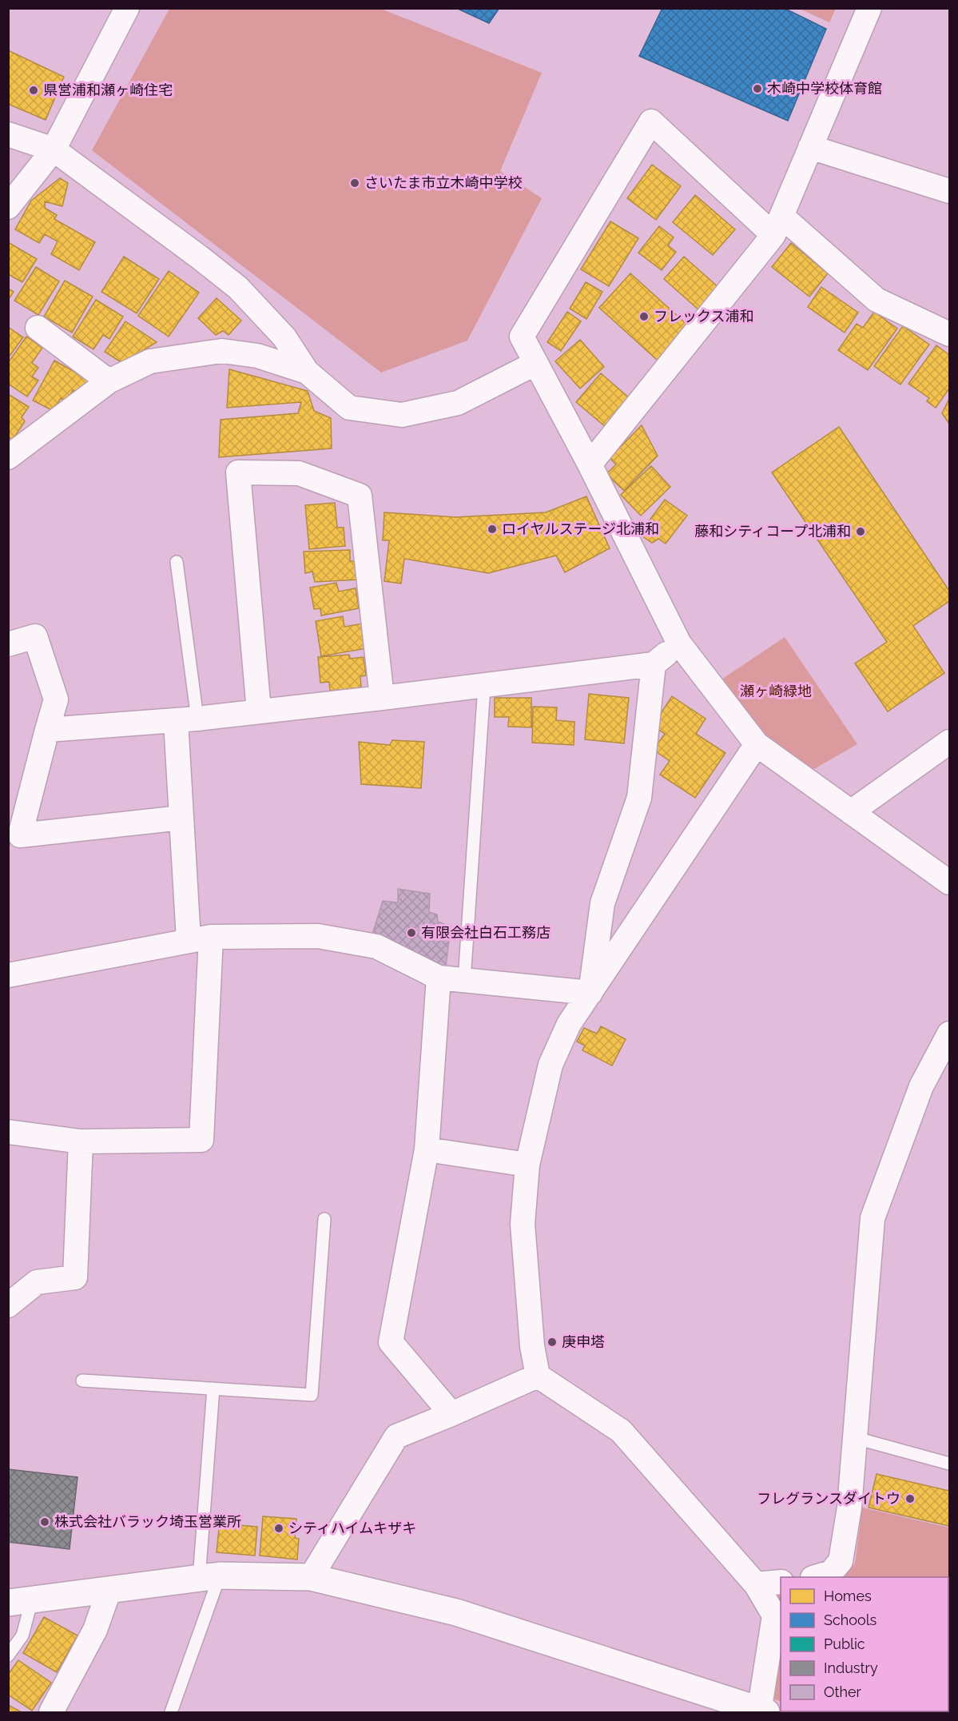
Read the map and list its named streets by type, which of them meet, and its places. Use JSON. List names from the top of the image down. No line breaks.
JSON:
{"parks":["瀬ヶ崎緑地"],"places":["木崎中学校体育館","県営浦和瀬ヶ崎住宅","さいたま市立木崎中学校","フレックス浦和","ロイヤルステージ北浦和","藤和シティコープ北浦和","有限会社白石工務店","庚申塔","フレグランスダイトウ","株式会社バラック埼玉営業所","シティハイムキザキ"],"legend":["Homes","Schools","Public","Industry","Other"]}
